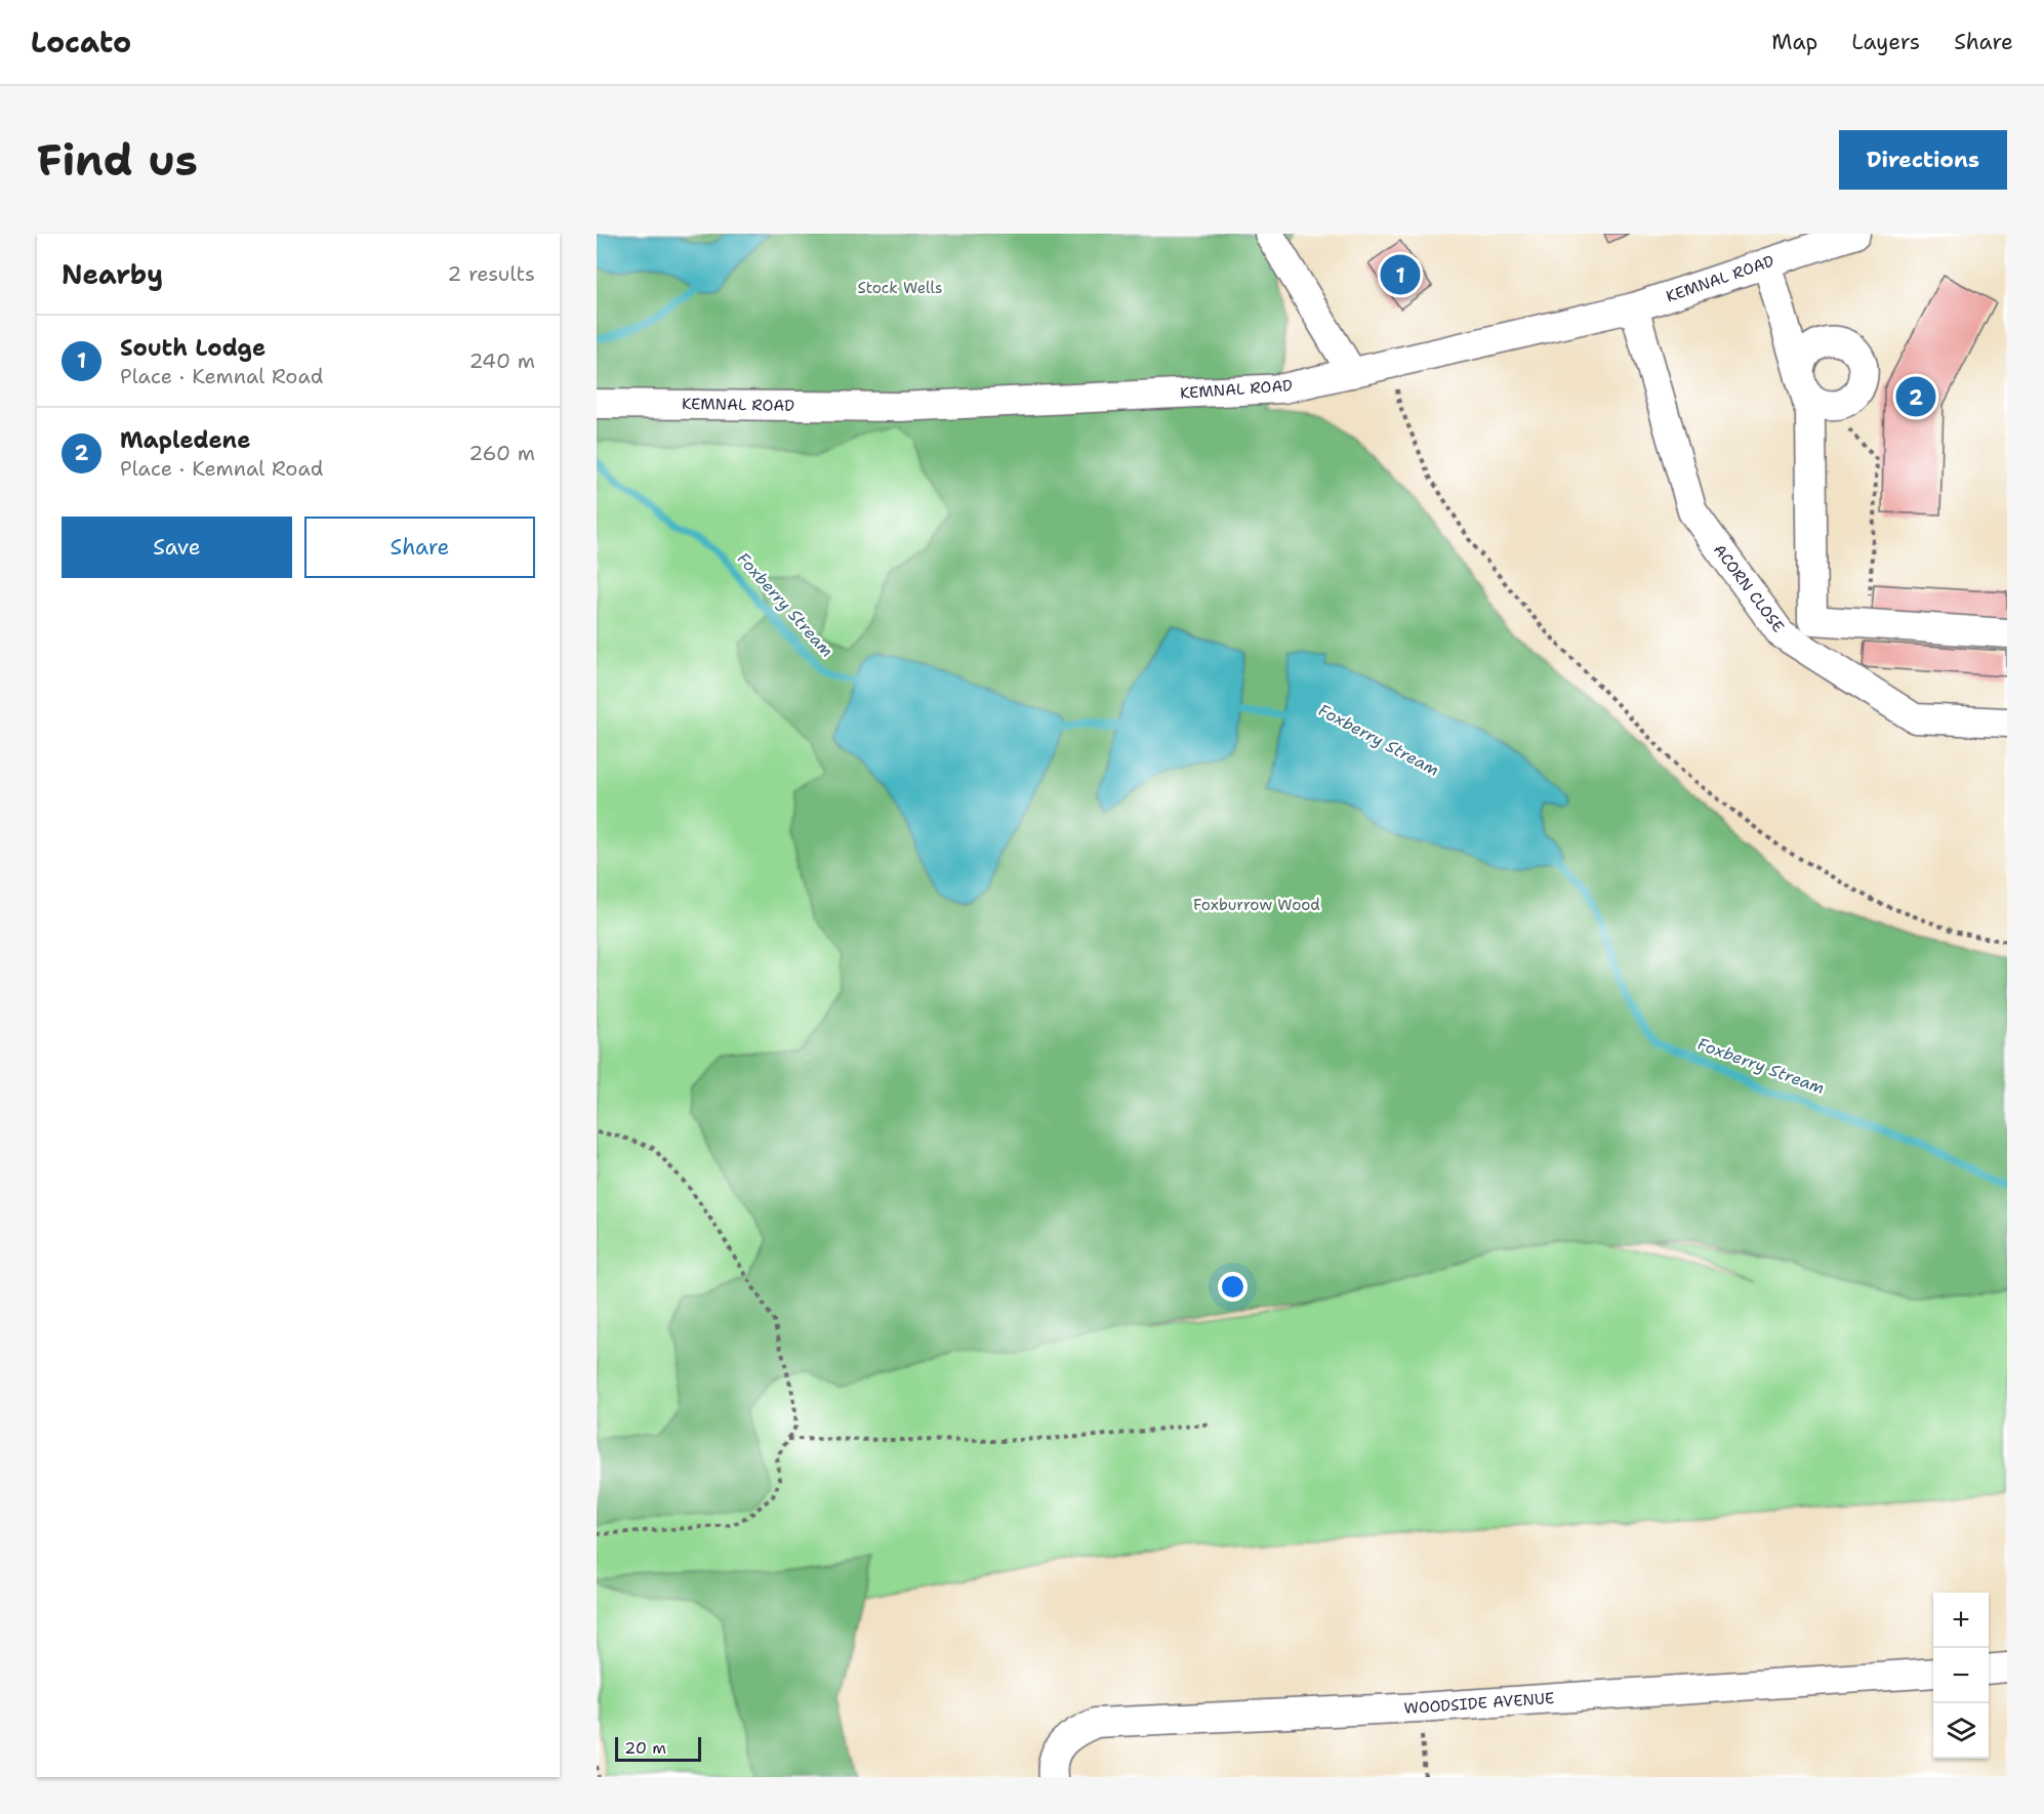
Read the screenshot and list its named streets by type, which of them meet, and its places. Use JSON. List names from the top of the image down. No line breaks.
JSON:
{"streets":{"street":["KEMNAL ROAD","ACORN CLOSE","WOODSIDE AVENUE"]},"crossings":[["KEMNAL ROAD","ACORN CLOSE"]],"water":["Foxberry Stream"],"parks":["Stock Wells","Foxburrow Wood"],"scale_bar":"20 m","page":{"header":"Locato","nav":["Map","Layers","Share"],"buttons":["Directions",["Save","Share"]],"title":"Find us","heading":["Nearby","2 results"],"pins":["1","2"],"list":[{"mark":"1","name":"South Lodge","note":"Place · Kemnal Road","value":"240 m"},{"mark":"2","name":"Mapledene","note":"Place · Kemnal Road","value":"260 m"}],"map_buttons":["+","−"],"scale":"20 m"}}
